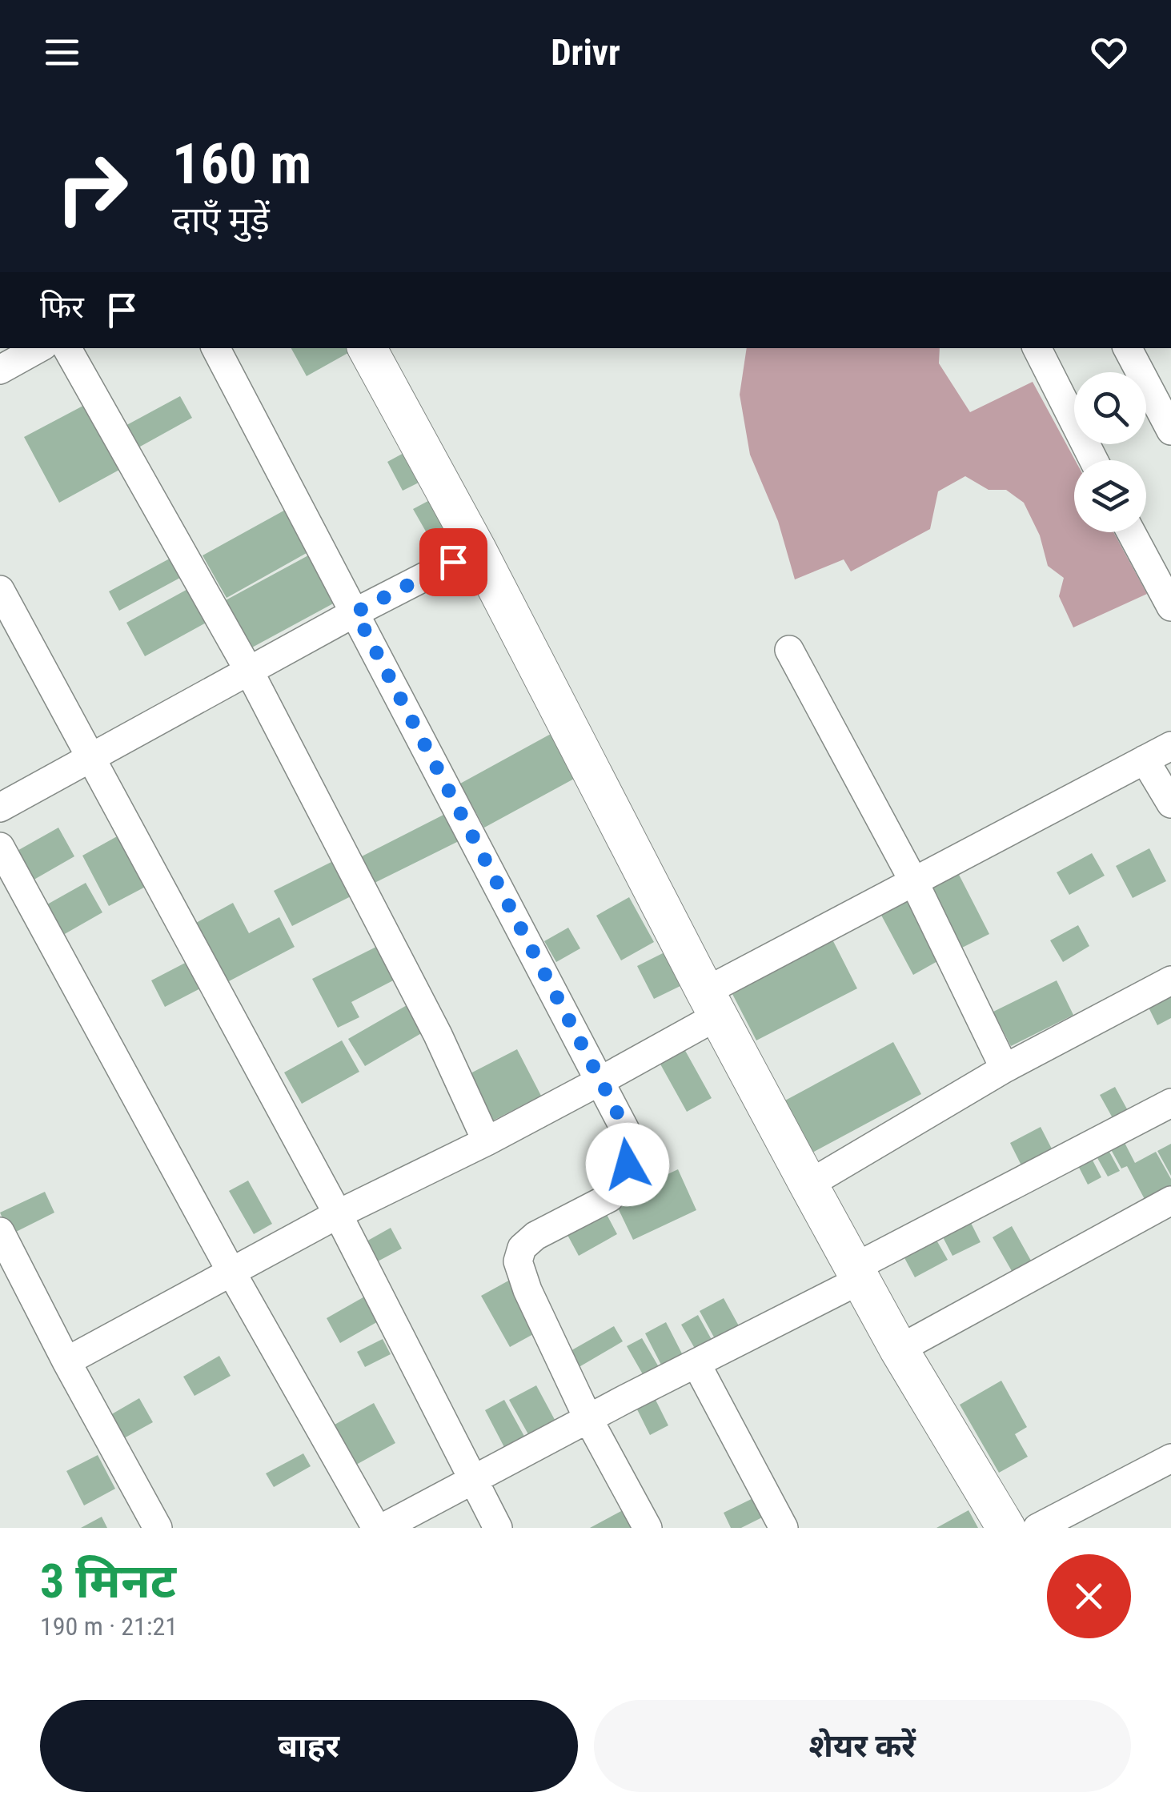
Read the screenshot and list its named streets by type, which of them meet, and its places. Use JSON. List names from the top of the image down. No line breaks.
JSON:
{"page":{"header":"Drivr","turn":["160 m","दाएँ मुड़ें"],"then":"फिर","heading":["3 मिनट","190 m · 21:21"],"buttons":["बाहर","शेयर करें"]}}
